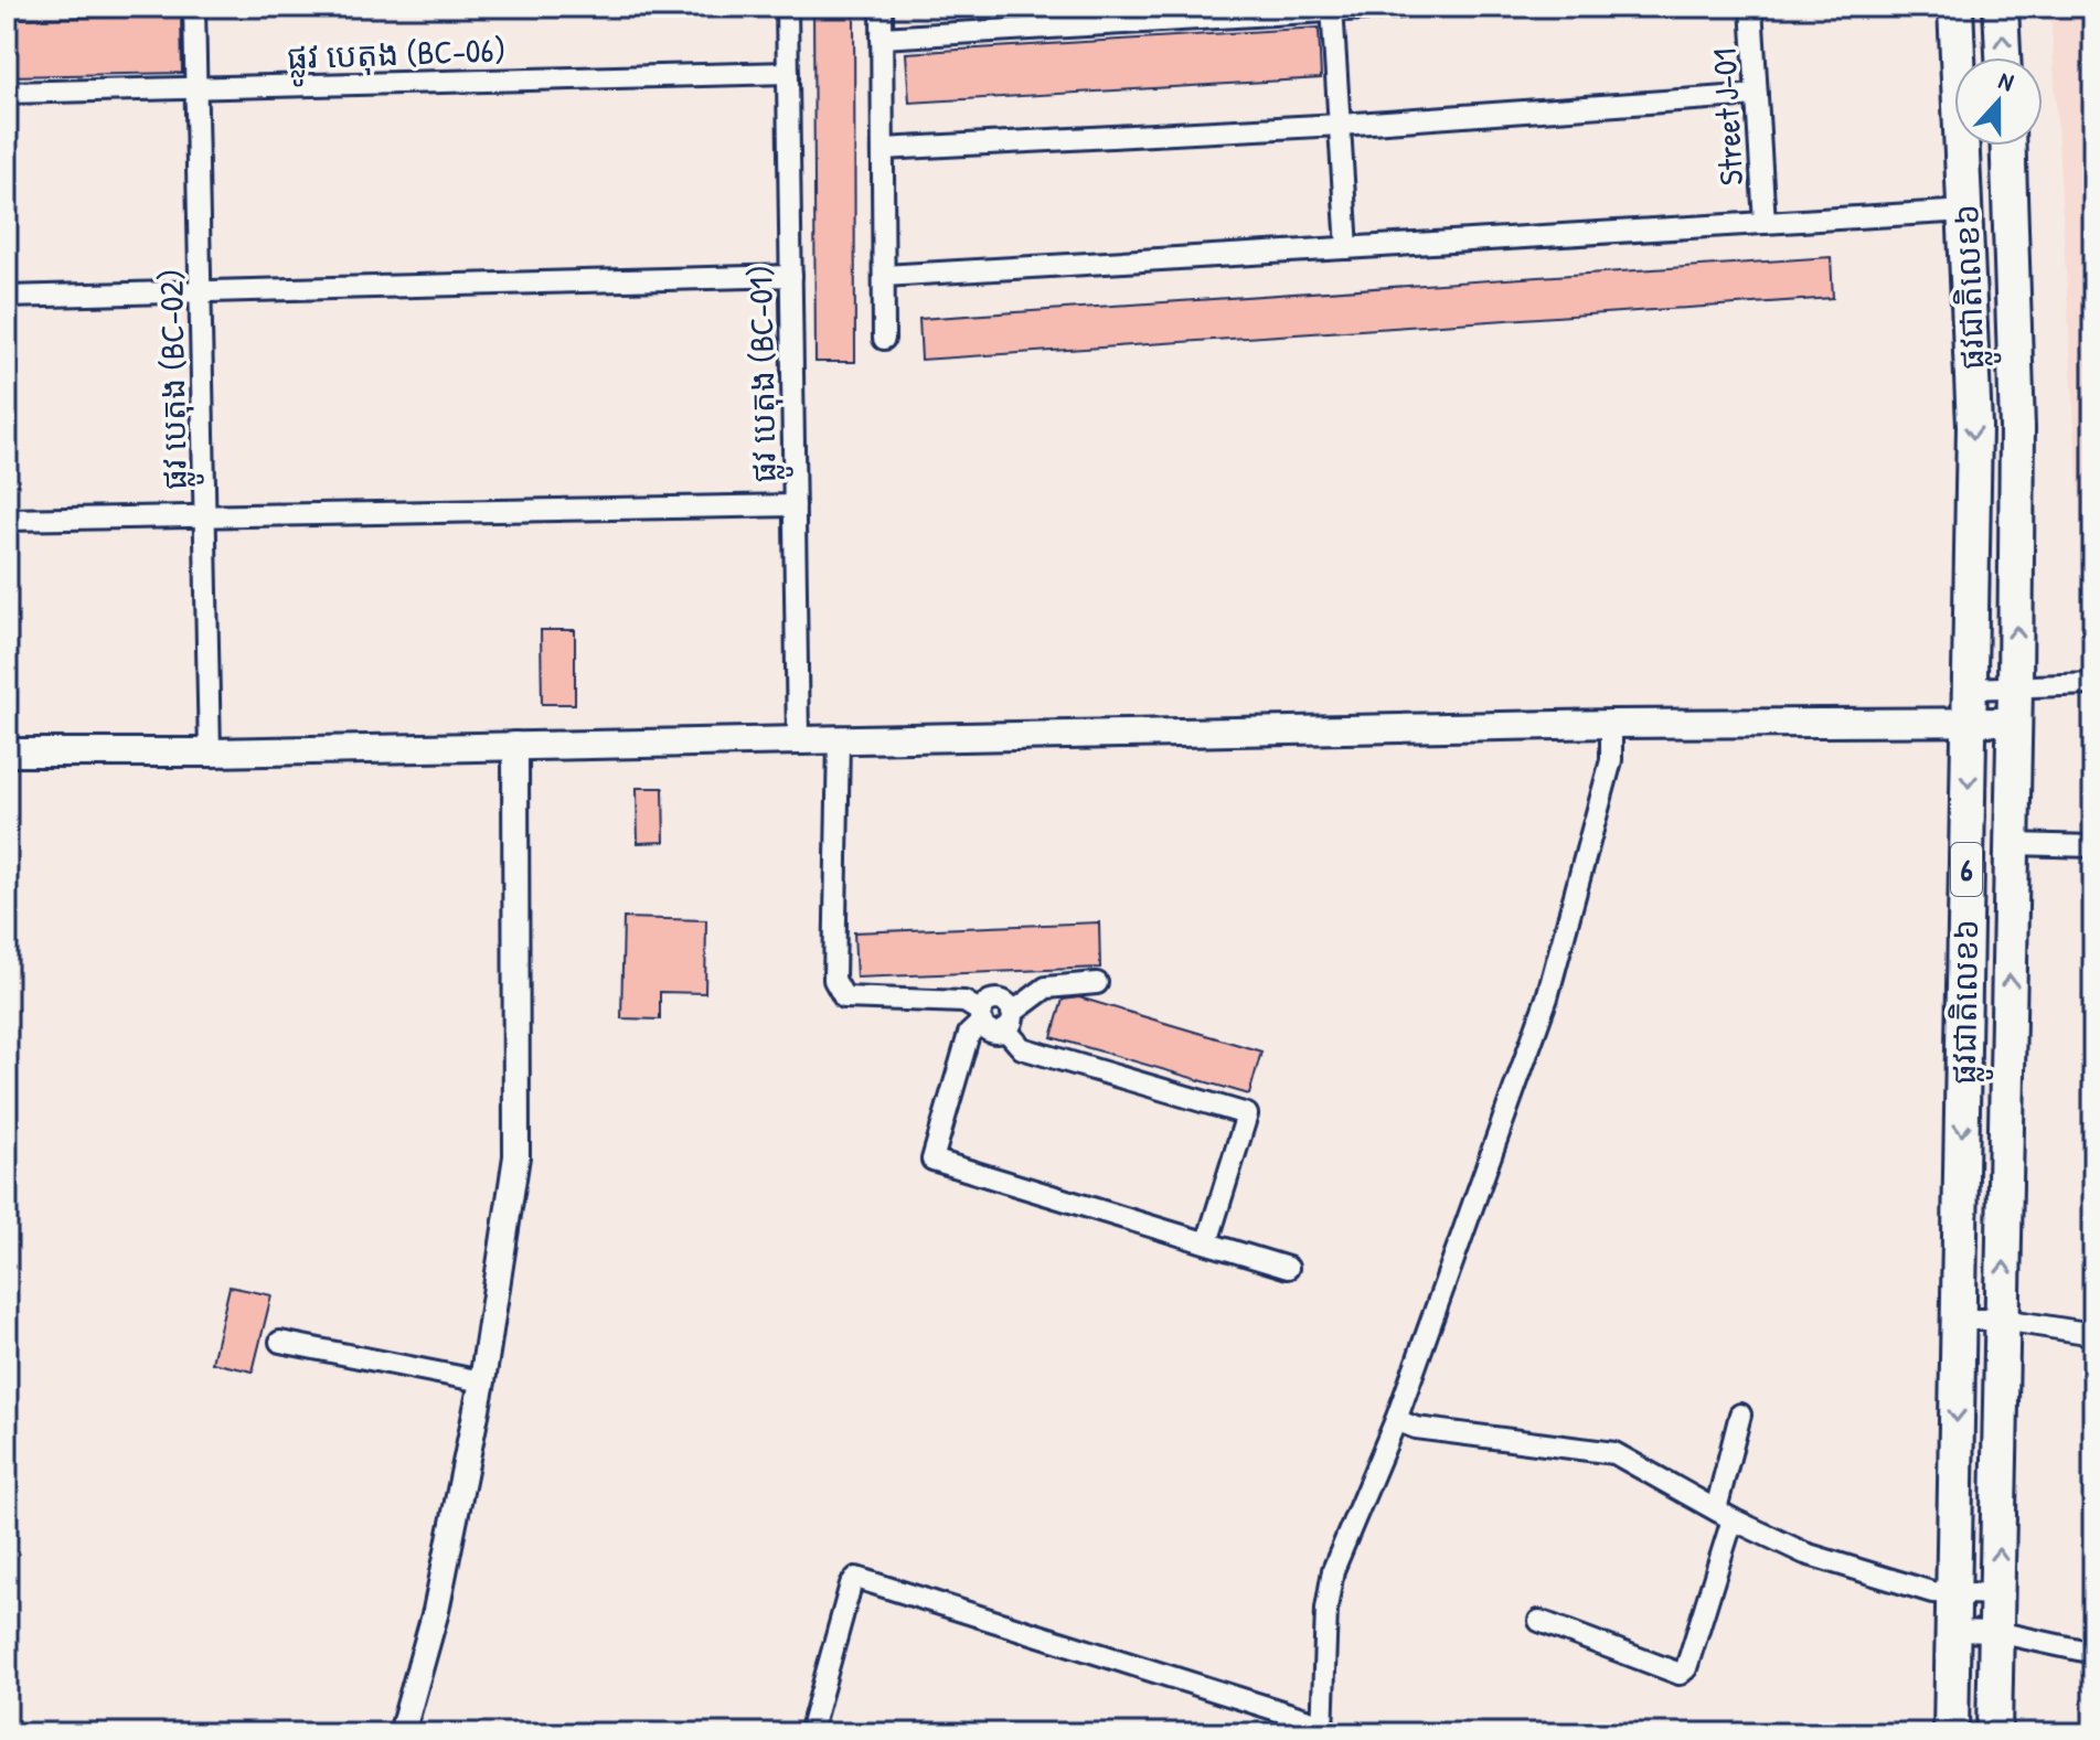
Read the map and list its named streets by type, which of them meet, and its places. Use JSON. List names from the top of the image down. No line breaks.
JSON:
{"streets":{"highway":["ផ្លូវជាតិលេខ៦","6"],"street":["ផ្លូវ បេតុង (BC-06)","Street J-01","ផ្លូវ បេតុង (BC-01)","ផ្លូវ បេតុង (BC-02)"]},"crossings":[["ផ្លូវ បេតុង (BC-06)","ផ្លូវ បេតុង (BC-01)"],["ផ្លូវ បេតុង (BC-06)","ផ្លូវ បេតុង (BC-02)"]],"north":"top"}
